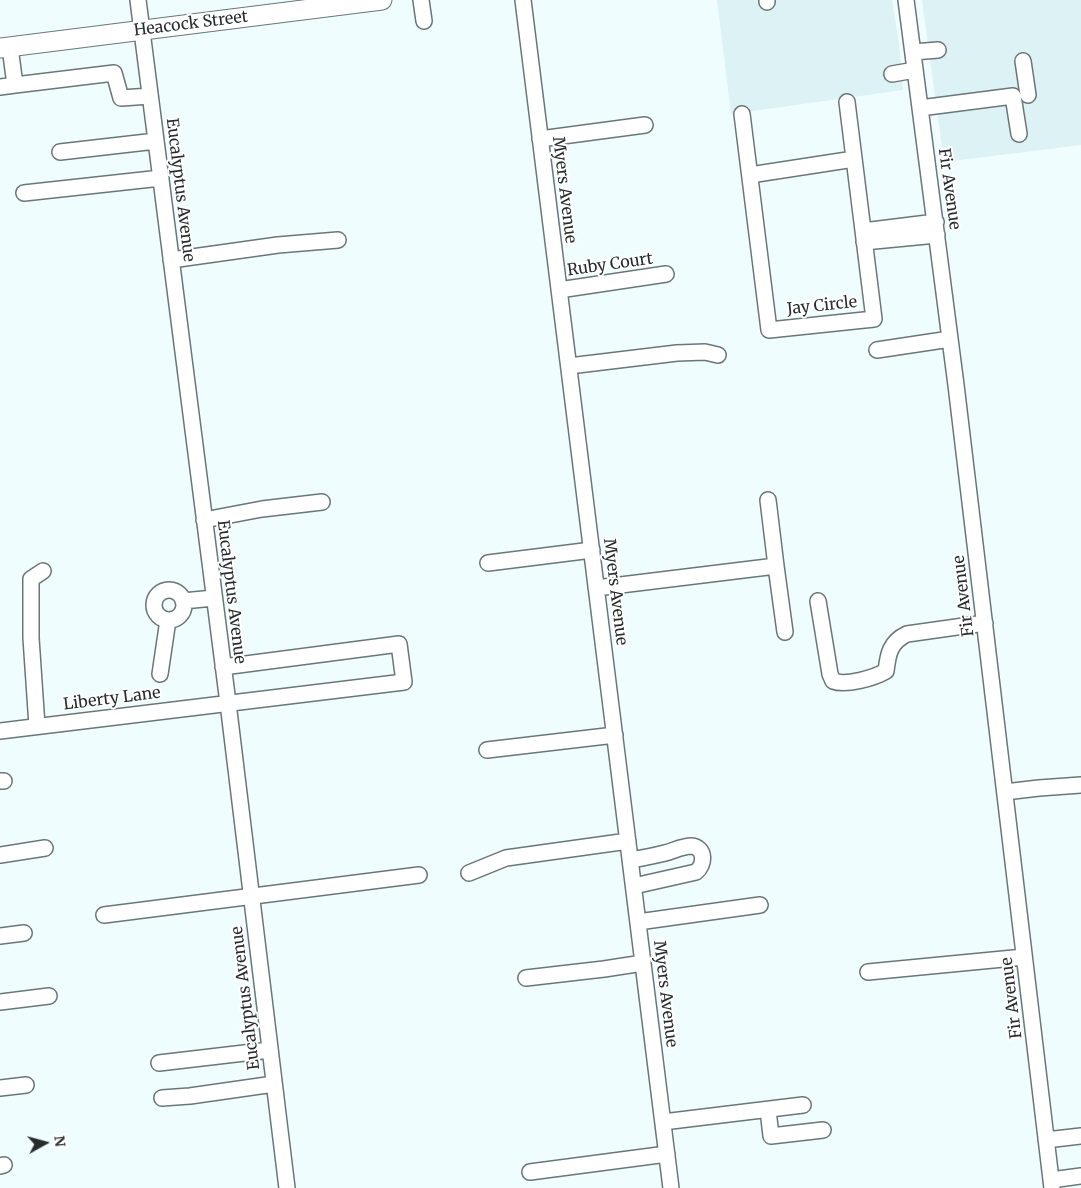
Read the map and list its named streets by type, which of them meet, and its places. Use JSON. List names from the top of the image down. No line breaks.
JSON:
{"streets":{"main road":["Heacock Street"],"street":["Fir Avenue","Eucalyptus Avenue","Myers Avenue","Ruby Court","Jay Circle","Liberty Lane"]},"crossings":[["Heacock Street","Eucalyptus Avenue"],["Eucalyptus Avenue","Liberty Lane"],["Myers Avenue","Ruby Court"]],"north":"right"}
